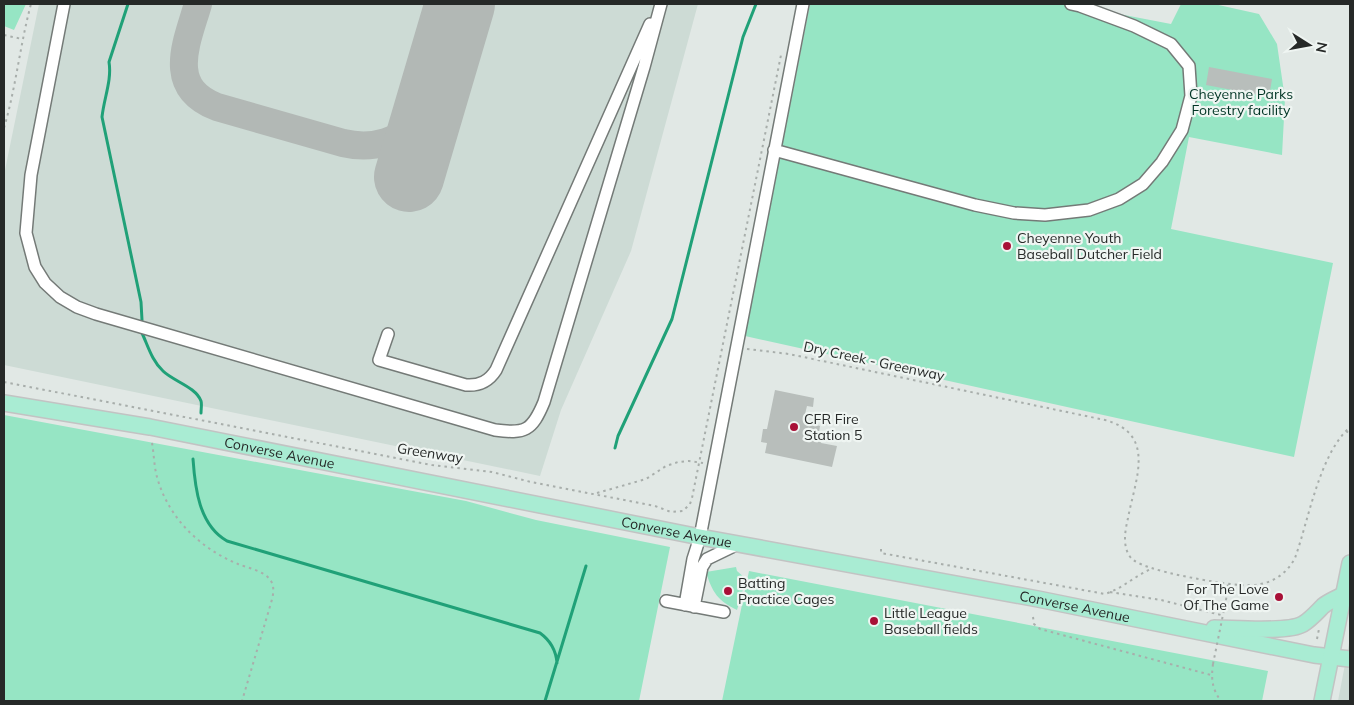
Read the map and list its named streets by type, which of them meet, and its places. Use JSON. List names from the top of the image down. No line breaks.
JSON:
{"streets":{"main road":["Converse Avenue"],"path":["Dry Creek - Greenway","Greenway"]},"crossings":[["Dry Creek - Greenway","Greenway"]],"parks":["Cheyenne Parks Forestry facility"],"places":["Cheyenne Youth Baseball Dutcher Field","CFR Fire Station 5","Batting Practice Cages","For The Love Of The Game","Little League Baseball fields"],"north":"right"}
